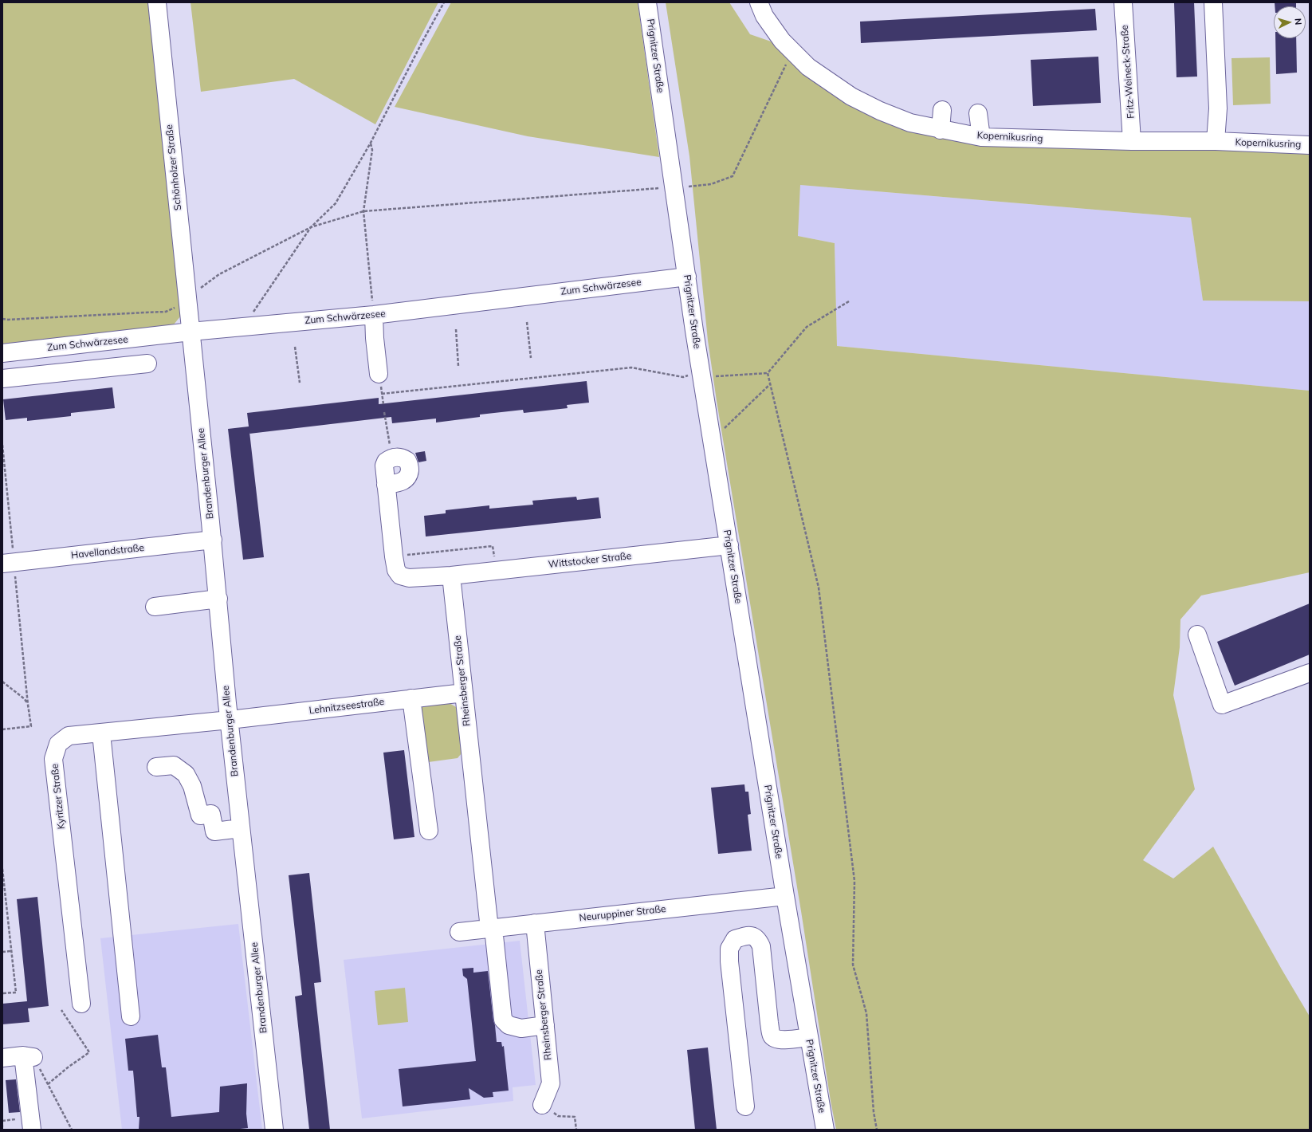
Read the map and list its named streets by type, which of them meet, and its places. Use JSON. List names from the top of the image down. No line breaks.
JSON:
{"streets":{"street":["Prignitzer Straße","Fritz-Weineck-Straße","Kopernikusring","Schönholzer Straße","Zum Schwärzesee","Brandenburger Allee","Havellandstraße","Wittstocker Straße","Rheinsberger Straße","Lehnitzseestraße","Kyritzer Straße","Neuruppiner Straße"]},"crossings":[["Prignitzer Straße","Zum Schwärzesee"],["Prignitzer Straße","Wittstocker Straße"],["Prignitzer Straße","Neuruppiner Straße"],["Fritz-Weineck-Straße","Kopernikusring"],["Schönholzer Straße","Zum Schwärzesee"],["Schönholzer Straße","Brandenburger Allee"],["Zum Schwärzesee","Brandenburger Allee"],["Brandenburger Allee","Havellandstraße"],["Brandenburger Allee","Lehnitzseestraße"],["Brandenburger Allee","Kyritzer Straße"],["Wittstocker Straße","Rheinsberger Straße"],["Rheinsberger Straße","Lehnitzseestraße"],["Rheinsberger Straße","Neuruppiner Straße"],["Lehnitzseestraße","Kyritzer Straße"]],"north":"right"}
